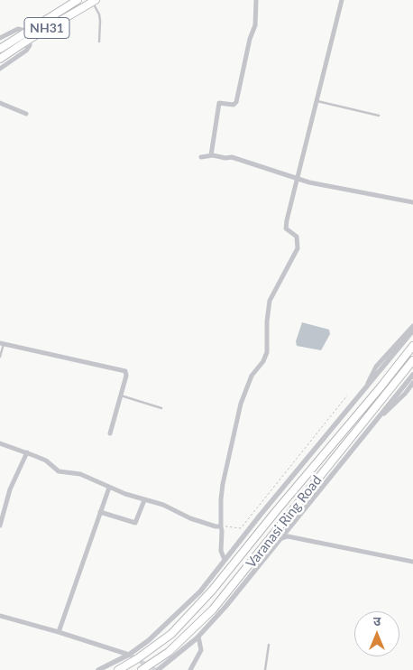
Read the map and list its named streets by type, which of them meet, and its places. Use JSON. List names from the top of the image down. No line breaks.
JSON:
{"streets":{"highway":["NH31","Varanasi Ring Road"]},"north":"top"}
